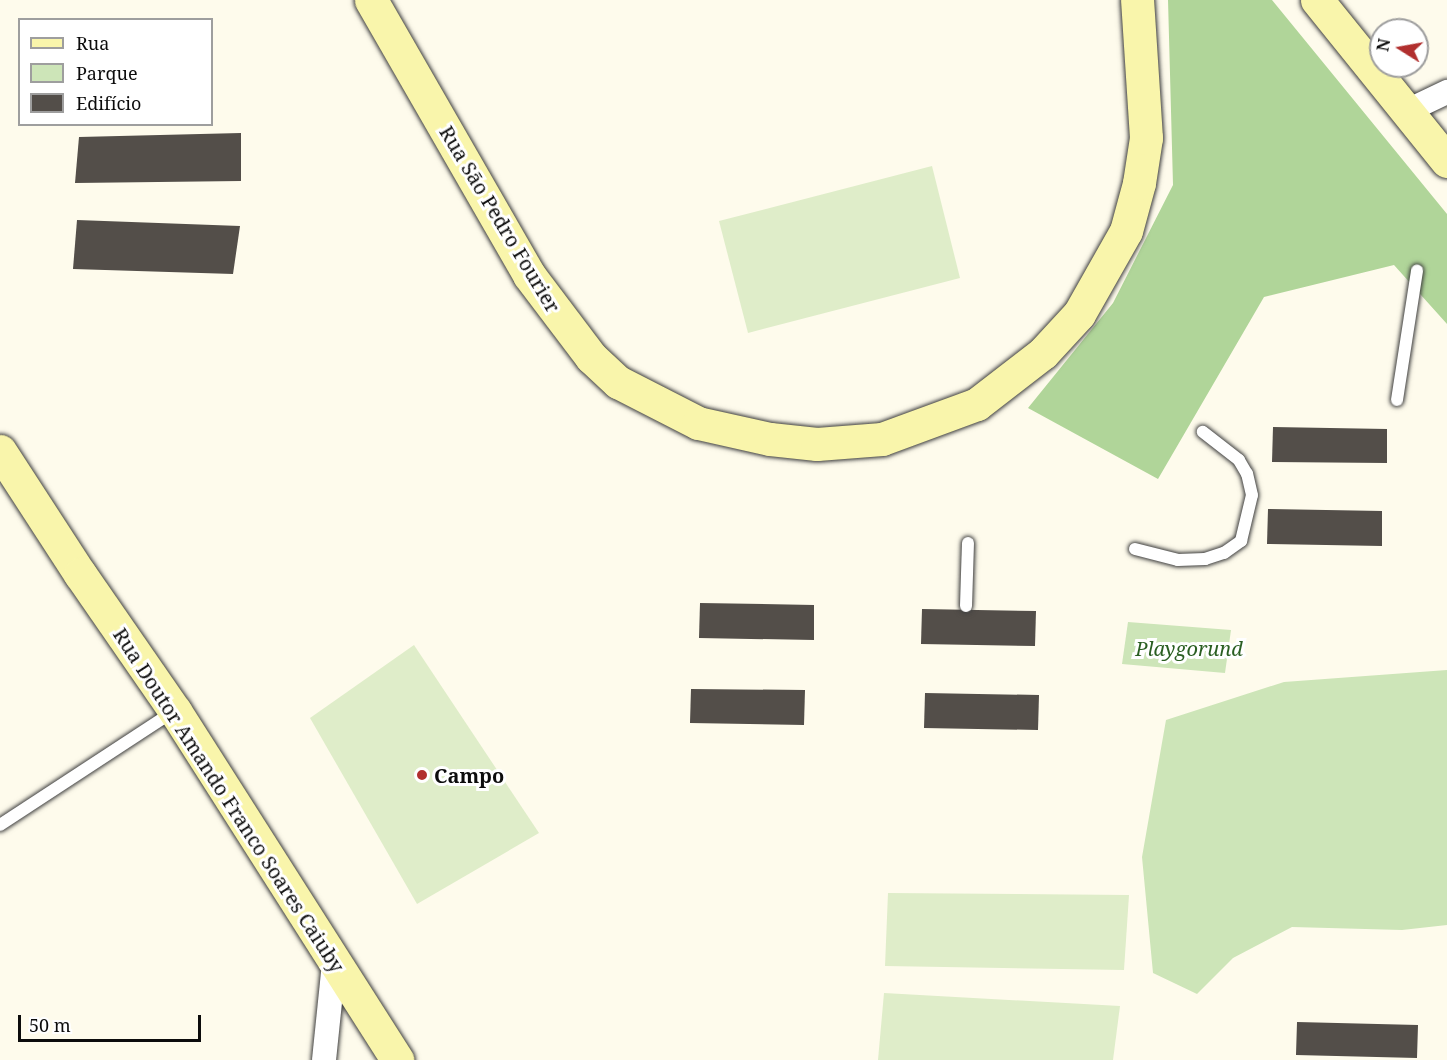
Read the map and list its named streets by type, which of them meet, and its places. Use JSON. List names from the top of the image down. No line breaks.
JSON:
{"streets":{"street":["Rua São Pedro Fourier","Rua Doutor Amando Franco Soares Caiuby"]},"parks":["Playgorund"],"places":["Campo"],"legend":["Rua","Parque","Edifício"],"scale_bar":"50 m","north":"left"}
